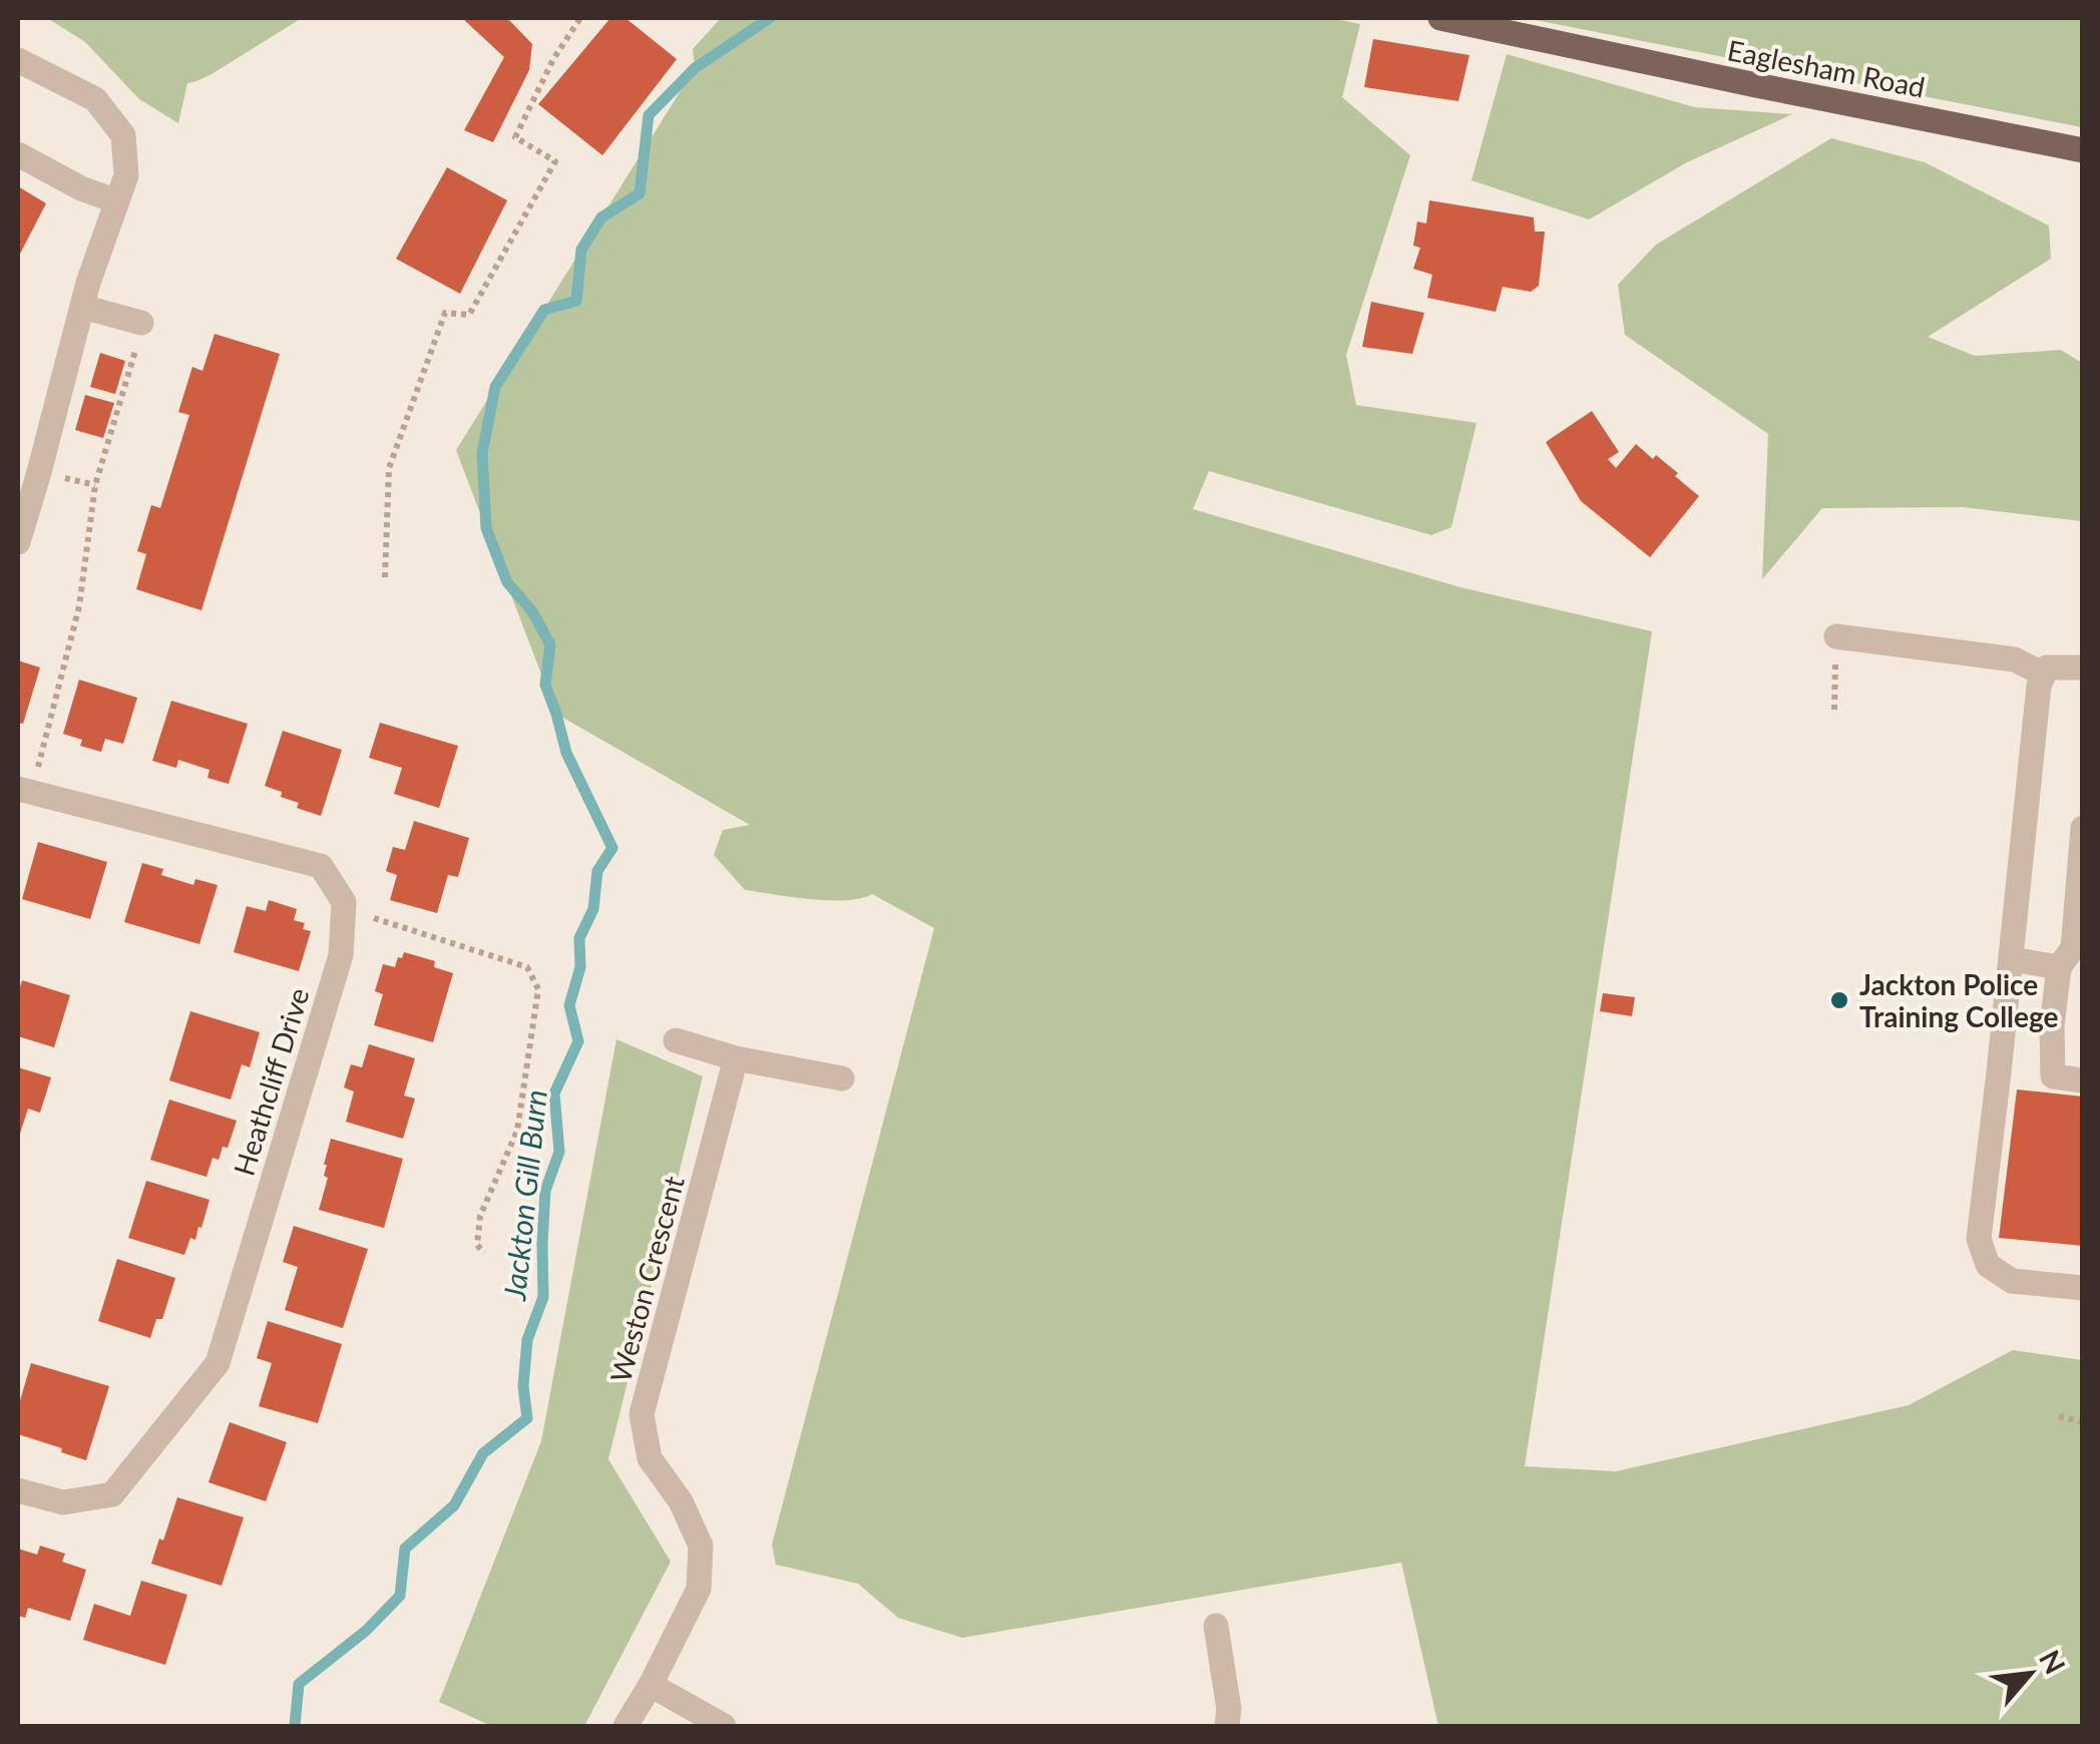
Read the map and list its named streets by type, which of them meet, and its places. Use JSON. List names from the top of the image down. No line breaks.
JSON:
{"streets":{"main road":["Eaglesham Road"],"street":["Heathcliff Drive","Weston Crescent"]},"water":["Jackton Gill Burn"],"places":["Jackton Police Training College"],"north":"top right"}
